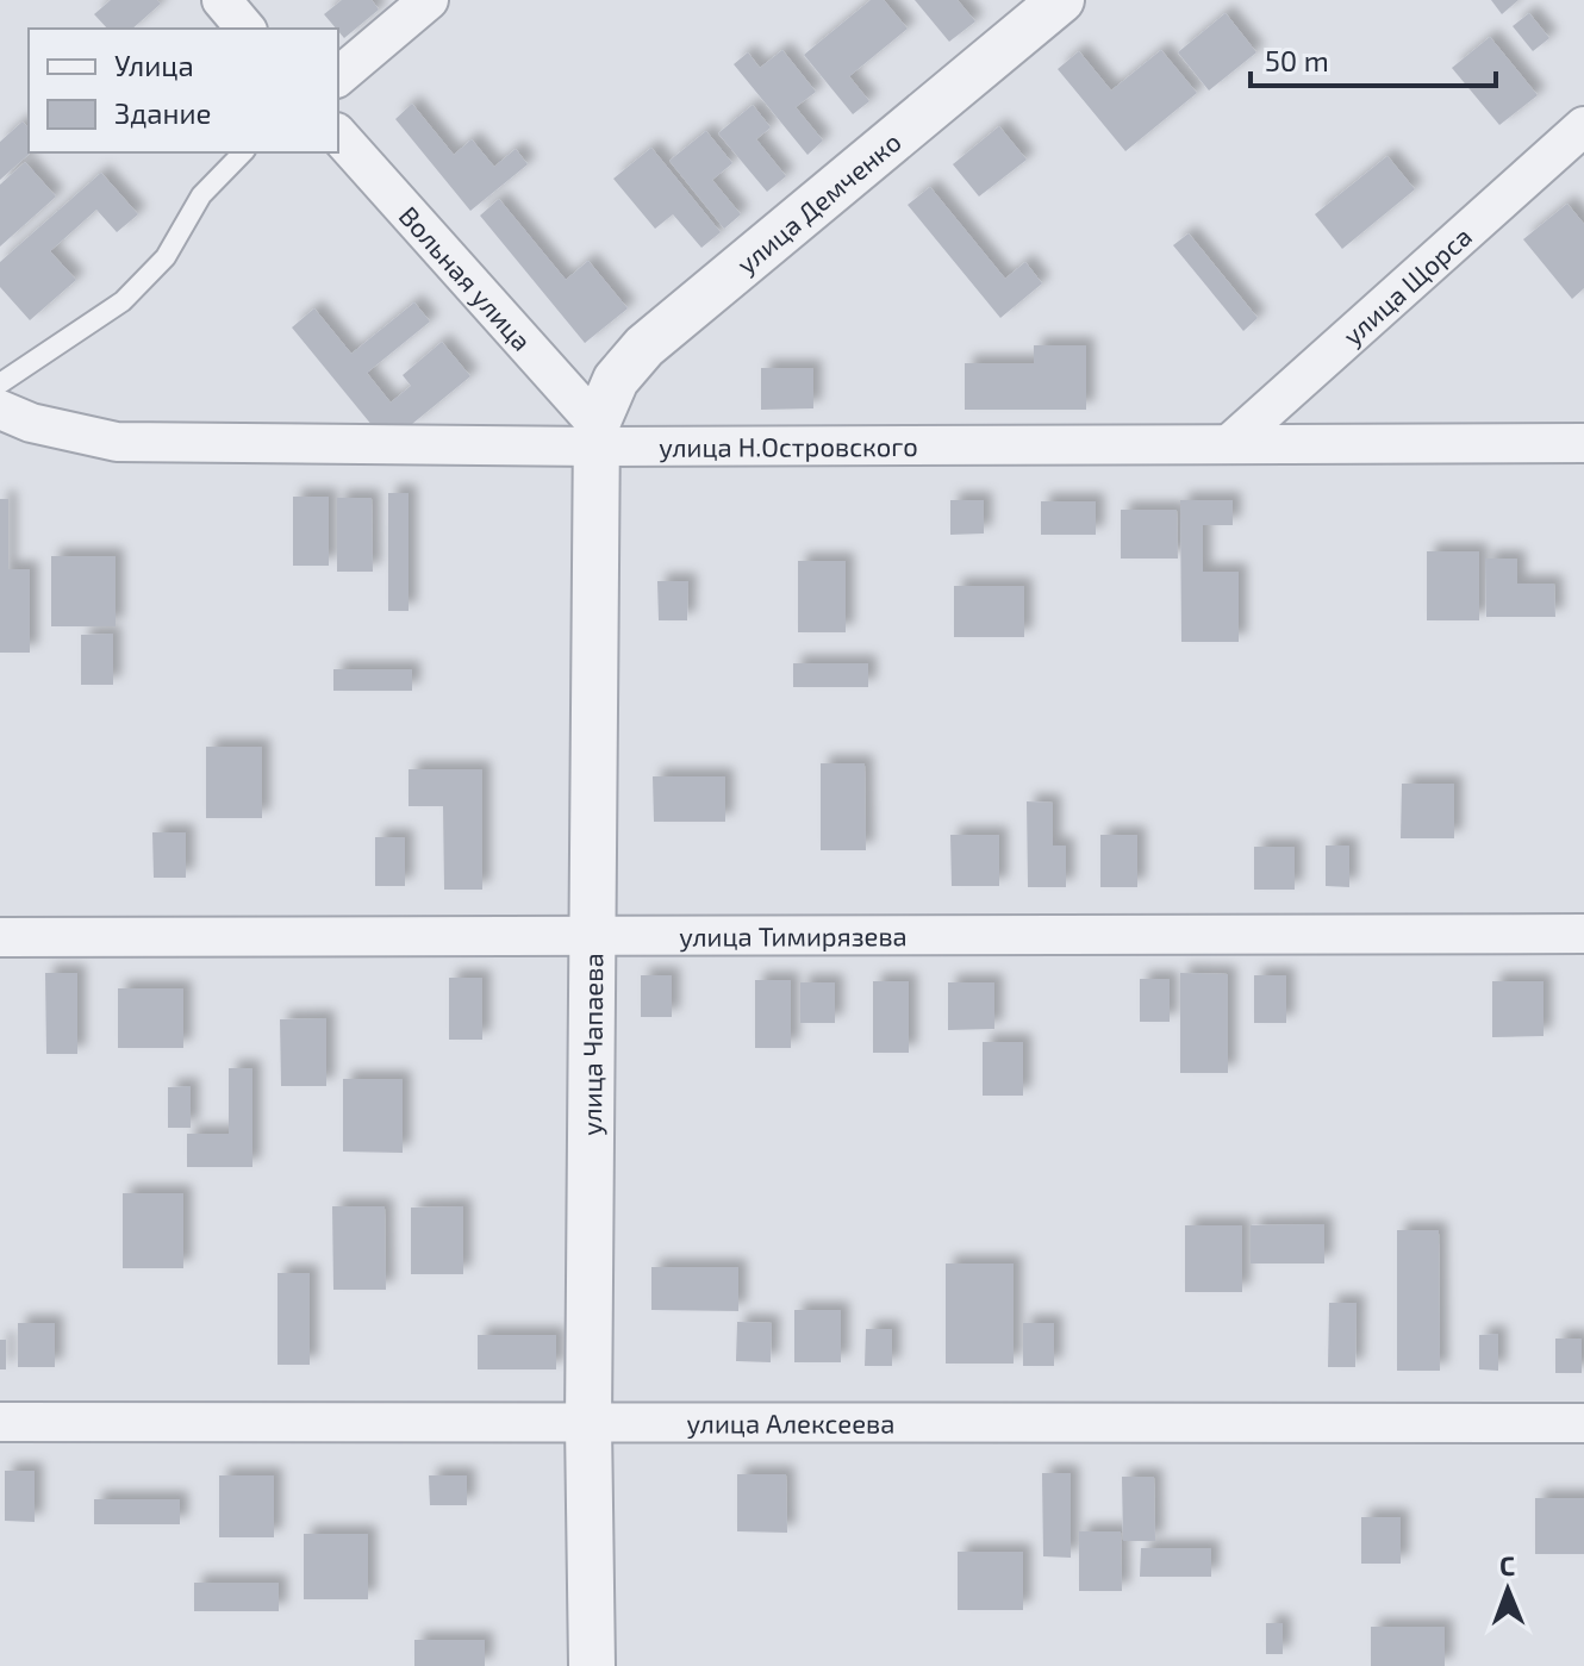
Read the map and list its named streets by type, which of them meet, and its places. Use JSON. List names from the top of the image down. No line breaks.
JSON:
{"streets":{"street":["улица Демченко","Вольная улица","улица Щорса","улица Н.Островского","улица Тимирязева","улица Чапаева","улица Алексеева"]},"crossings":[["улица Демченко","Вольная улица"],["улица Демченко","улица Н.Островского"],["улица Демченко","улица Чапаева"],["Вольная улица","улица Н.Островского"],["Вольная улица","улица Чапаева"],["улица Щорса","улица Н.Островского"],["улица Н.Островского","улица Чапаева"],["улица Тимирязева","улица Чапаева"],["улица Чапаева","улица Алексеева"]],"legend":["Улица","Здание"],"scale_bar":"50 m","north":"top"}
